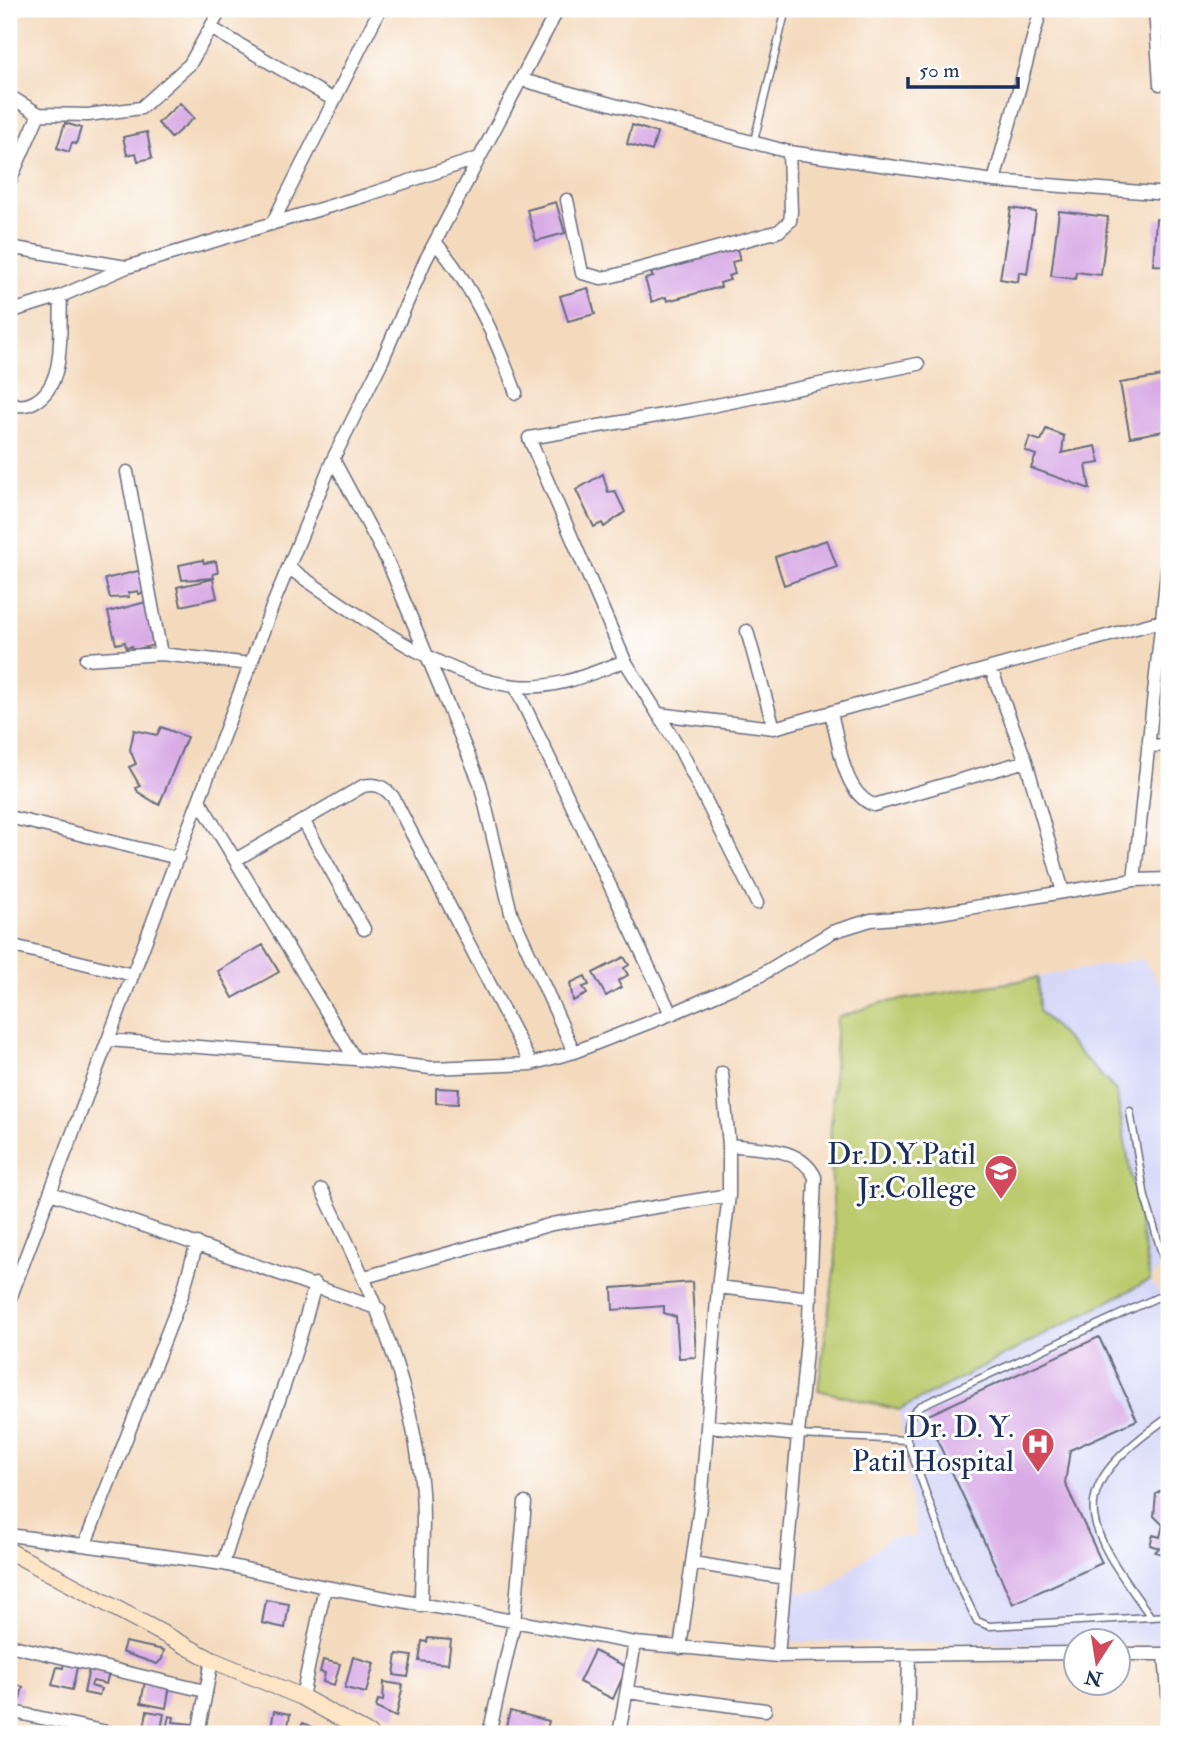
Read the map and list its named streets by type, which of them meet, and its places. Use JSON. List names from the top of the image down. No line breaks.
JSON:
{"places":{"school or university":["Dr.D.Y.Patil Jr.College"],"hospital":["Dr. D. Y. Patil Hospital"]},"scale_bar":"50 m","north":"bottom"}
